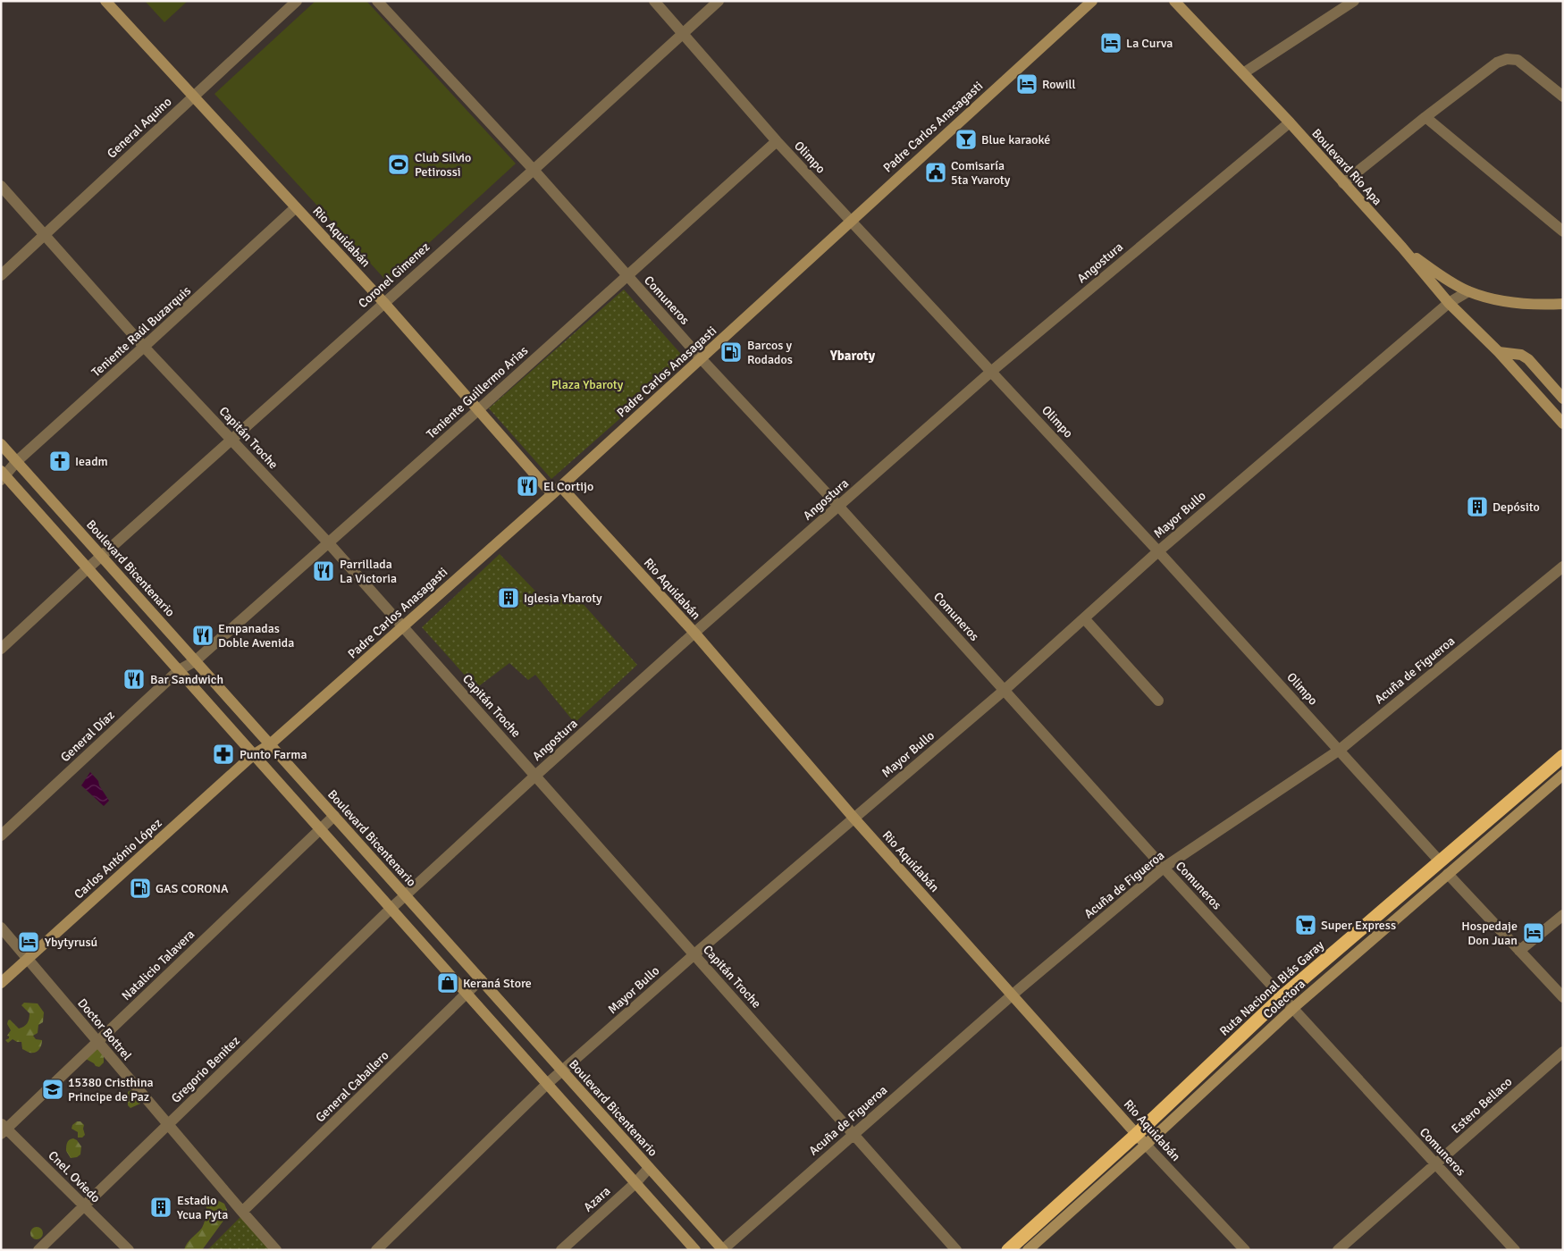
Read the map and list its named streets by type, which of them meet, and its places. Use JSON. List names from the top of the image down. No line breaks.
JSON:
{"streets":{"highway":["Ruta Nacional Blás Garay"],"main road":["Padre Carlos Anasagasti","Boulevard Río Apa","Rio Aquidabán","Boulevard Bicentenario","Carlos António López","Colectora"],"street":["General Aquino","Olimpo","Angostura","Coronel Gimenez","Comuneros","Teniente Raúl Buzarquis","Teniente Guillermo Arias","Capitán Troche","Mayor Bullo","Acuña de Figueroa","General Díaz","Natalicio Talavera","Doctor Bottrel","Gregorio Benitez","General Caballero","Estero Bellaco","Cnel. Oviedo","Azara"]},"crossings":[["Padre Carlos Anasagasti","Olimpo"],["Padre Carlos Anasagasti","Rio Aquidabán"],["Padre Carlos Anasagasti","Comuneros"],["Padre Carlos Anasagasti","Capitán Troche"],["Padre Carlos Anasagasti","Boulevard Bicentenario"],["Padre Carlos Anasagasti","Carlos António López"],["General Aquino","Rio Aquidabán"],["General Aquino","Capitán Troche"],["Olimpo","Angostura"],["Olimpo","Coronel Gimenez"],["Olimpo","Teniente Guillermo Arias"],["Olimpo","Mayor Bullo"],["Olimpo","Acuña de Figueroa"],["Olimpo","Ruta Nacional Blás Garay"],["Boulevard Río Apa","Angostura"],["Boulevard Río Apa","Mayor Bullo"],["Rio Aquidabán","Angostura"],["Rio Aquidabán","Coronel Gimenez"],["Rio Aquidabán","Teniente Raúl Buzarquis"],["Rio Aquidabán","Teniente Guillermo Arias"],["Rio Aquidabán","Mayor Bullo"],["Rio Aquidabán","Acuña de Figueroa"],["Rio Aquidabán","Ruta Nacional Blás Garay"],["Rio Aquidabán","Colectora"],["Angostura","Comuneros"],["Angostura","Capitán Troche"],["Angostura","Boulevard Bicentenario"],["Angostura","Gregorio Benitez"],["Coronel Gimenez","Comuneros"],["Coronel Gimenez","Capitán Troche"],["Coronel Gimenez","Boulevard Bicentenario"],["Comuneros","Teniente Guillermo Arias"],["Comuneros","Mayor Bullo"],["Comuneros","Acuña de Figueroa"],["Comuneros","Ruta Nacional Blás Garay"],["Comuneros","Colectora"],["Comuneros","Estero Bellaco"],["Teniente Raúl Buzarquis","Capitán Troche"],["Teniente Raúl Buzarquis","Boulevard Bicentenario"],["Teniente Guillermo Arias","Capitán Troche"],["Teniente Guillermo Arias","Boulevard Bicentenario"],["Teniente Guillermo Arias","General Díaz"],["Capitán Troche","Mayor Bullo"],["Capitán Troche","Acuña de Figueroa"],["Mayor Bullo","Boulevard Bicentenario"],["Boulevard Bicentenario","Acuña de Figueroa"],["Boulevard Bicentenario","General Díaz"],["Boulevard Bicentenario","Natalicio Talavera"],["Boulevard Bicentenario","General Caballero"],["Boulevard Bicentenario","Azara"],["Carlos António López","Doctor Bottrel"],["Natalicio Talavera","Doctor Bottrel"],["Natalicio Talavera","Cnel. Oviedo"],["Doctor Bottrel","Gregorio Benitez"],["Doctor Bottrel","General Caballero"],["Gregorio Benitez","Cnel. Oviedo"]],"districts":["Ybaroty"],"parks":["Plaza Ybaroty"],"places":{"hotel":["La Curva","Rowill","Hospedaje Don Juan","Ybytyrusú"],"bar":["Blue karaoké"],"sports":["Club Silvio Petirossi"],"public building":["Comisaría 5ta Yvaroty"],"fuel station":["Barcos y Rodados","GAS CORONA"],"church":["Ieadm"],"restaurant":["El Cortijo","Parrillada La Victoria","Empanadas Doble Avenida","Bar Sandwich"],"building":["Depósito","Iglesia Ybaroty","Estadio Ycua Pyta"],"pharmacy":["Punto Farma"],"supermarket":["Super Express"],"shop":["Keraná Store"],"school or university":["15380 Cristhina Principe de Paz"]}}
